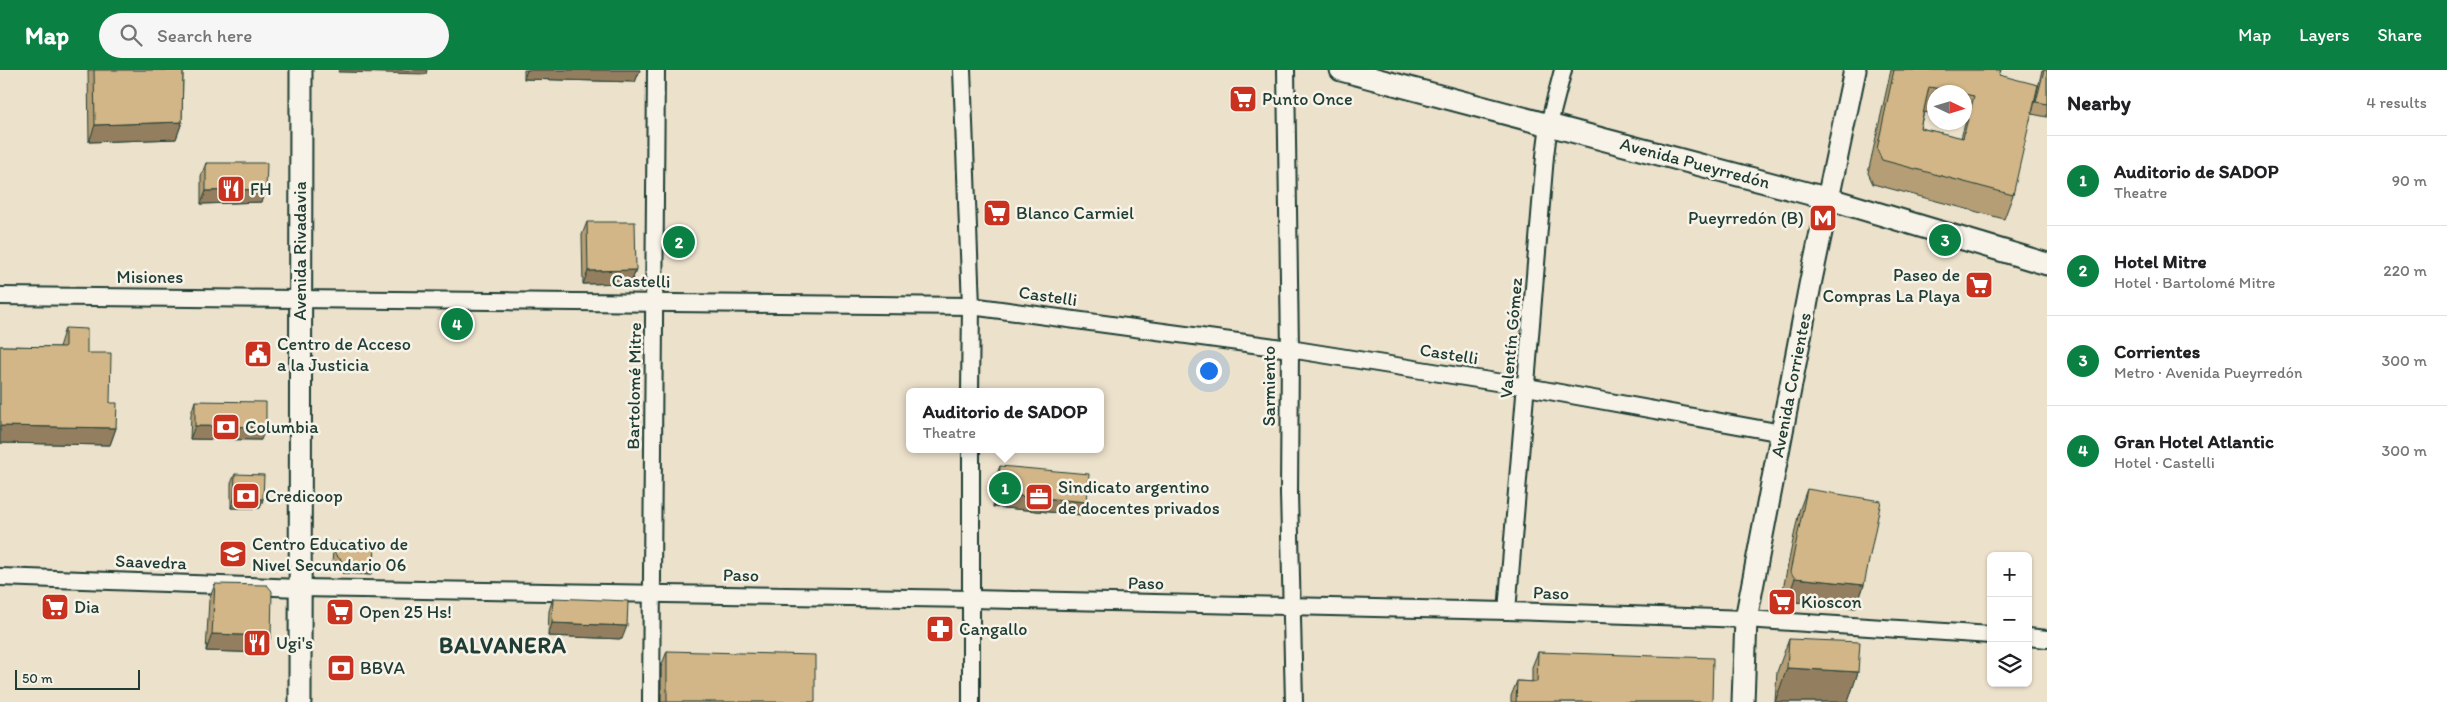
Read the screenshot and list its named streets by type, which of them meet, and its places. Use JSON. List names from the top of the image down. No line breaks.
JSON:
{"streets":{"main road":["Avenida Pueyrredón","Avenida Rivadavia","Avenida Corrientes"],"street":["Misiones","Castelli","Valentín Gómez","Bartolomé Mitre","Sarmiento","Saavedra","Paso"]},"crossings":[["Avenida Pueyrredón","Valentín Gómez"],["Avenida Pueyrredón","Avenida Corrientes"],["Avenida Rivadavia","Misiones"],["Avenida Rivadavia","Castelli"],["Avenida Rivadavia","Saavedra"],["Avenida Rivadavia","Paso"],["Misiones","Castelli"],["Castelli","Valentín Gómez"],["Castelli","Avenida Corrientes"],["Castelli","Bartolomé Mitre"],["Castelli","Sarmiento"],["Valentín Gómez","Paso"],["Avenida Corrientes","Paso"],["Bartolomé Mitre","Paso"],["Sarmiento","Paso"],["Saavedra","Paso"]],"districts":["BALVANERA"],"places":{"supermarket":["Punto Once","Blanco Carmiel","Paseo de Compras La Playa","Kioscon","Dia","Open 25 Hs!"],"restaurant":["FH","Ugi's"],"metro station":["Pueyrredón (B)"],"public building":["Centro de Acceso a la Justicia"],"bank":["Columbia","Credicoop","BBVA"],"office":["Sindicato argentino de docentes privados"],"school or university":["Centro Educativo de Nivel Secundario 06"],"pharmacy":["Cangallo"]},"scale_bar":"50 m","north":"right","page":{"header":"Map","search":"Search here","nav":["Map","Layers","Share"],"heading":["Nearby","4 results"],"list":[{"mark":"1","name":"Auditorio de SADOP","note":"Theatre","value":"90 m"},{"mark":"2","name":"Hotel Mitre","note":"Hotel · Bartolomé Mitre","value":"220 m"},{"mark":"3","name":"Corrientes","note":"Metro · Avenida Pueyrredón","value":"300 m"},{"mark":"4","name":"Gran Hotel Atlantic","note":"Hotel · Castelli","value":"300 m"}],"pins":["3","2","4","1"],"popup":["Auditorio de SADOP","Theatre"],"map_buttons":["+","−"],"scale":"50 m"}}
